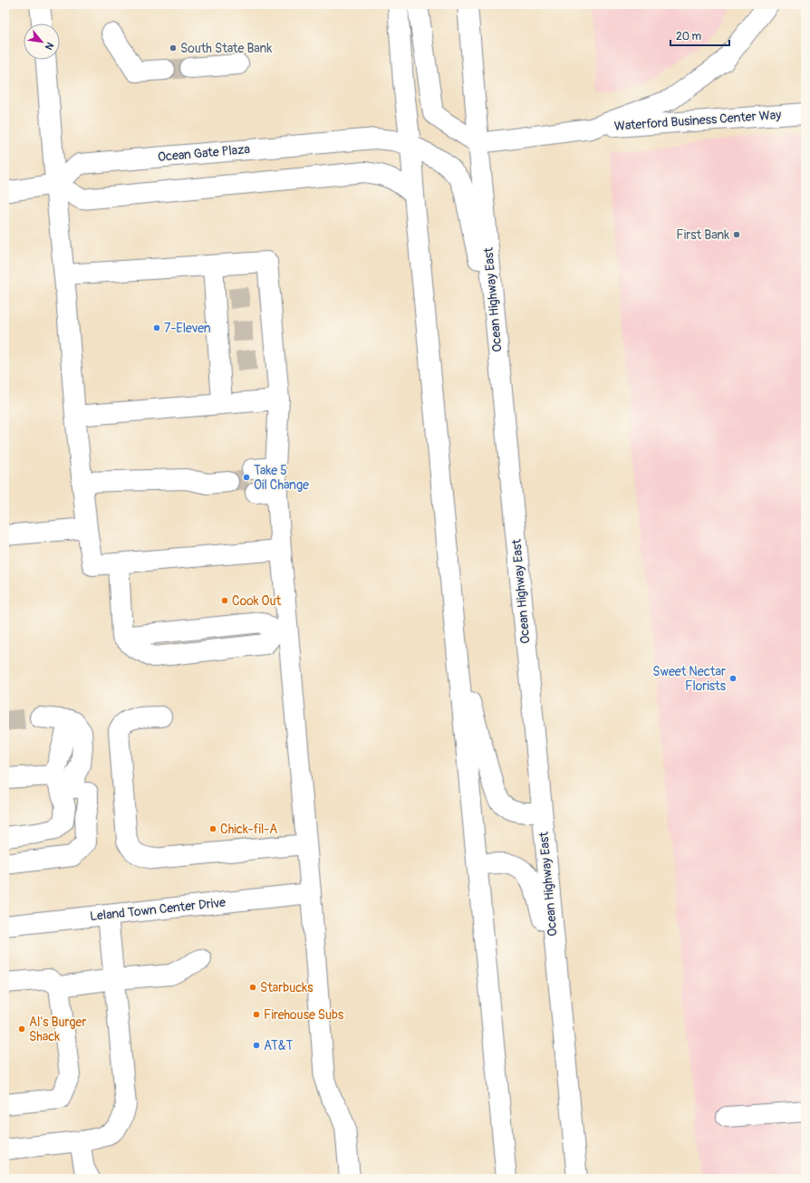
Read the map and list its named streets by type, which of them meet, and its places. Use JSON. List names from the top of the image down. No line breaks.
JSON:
{"streets":{"main road":["Waterford Business Center Way","Ocean Gate Plaza","Ocean Highway East","Leland Town Center Drive"]},"crossings":[["Ocean Gate Plaza","Ocean Highway East"]],"places":["South State Bank","First Bank","7-Eleven","Take 5 Oil Change","Cook Out","Sweet Nectar Florists","Chick-fil-A","Starbucks","Firehouse Subs","Al's Burger Shack","AT&T"],"scale_bar":"20 m","north":"bottom right"}
